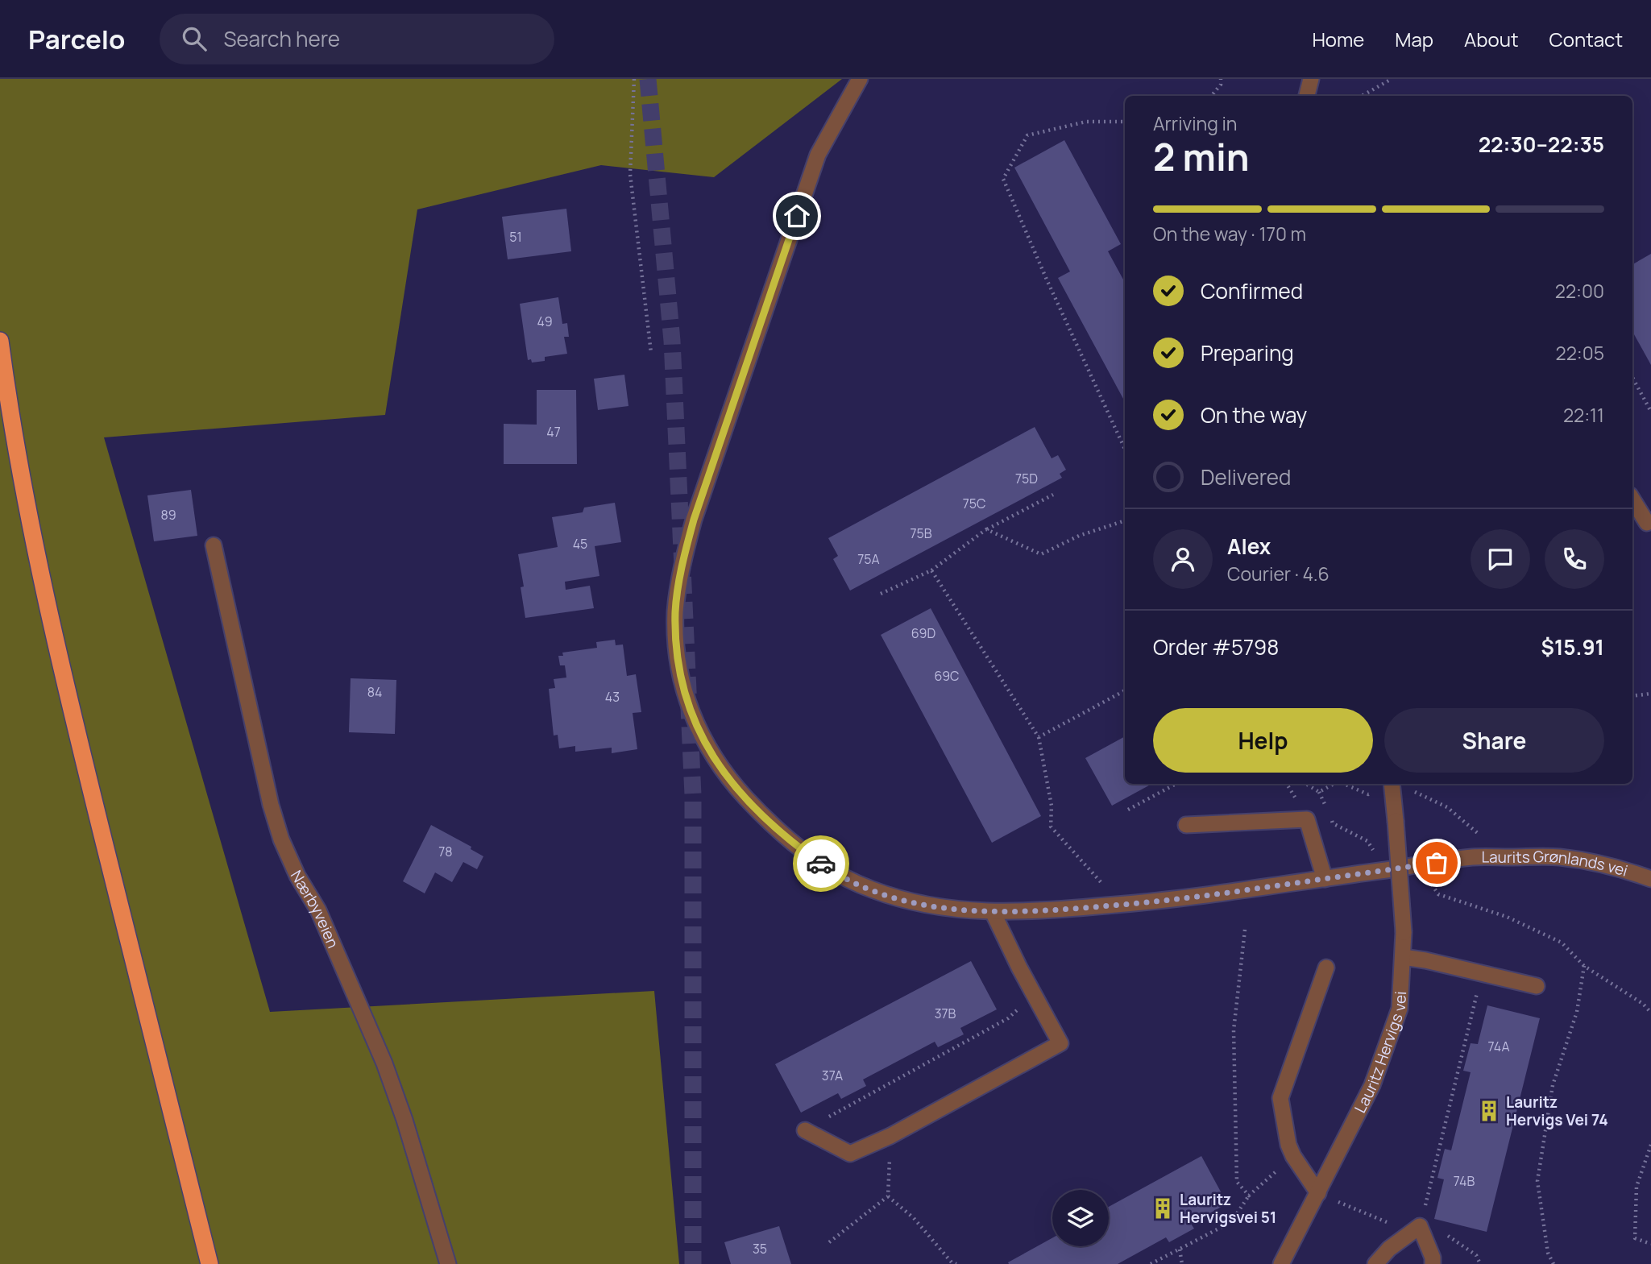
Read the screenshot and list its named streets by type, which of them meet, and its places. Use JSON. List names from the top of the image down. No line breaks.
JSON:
{"streets":{"street":["Laurits Grønlands vei","Nærbyveien","Lauritz Hervigs vei"]},"places":{"building":["Lauritz Hervigs Vei 74","Lauritz Hervigsvei 51"]},"house_numbers":["51","49","47","75D","75C","89","75B","45","75A","69D","69C","84","43","78","37B","74A","37A","74B","35"],"page":{"header":"Parcelo","search":"Search here","nav":["Home","Map","About","Contact"],"heading":["2 min","Arriving in","22:30–22:35"],"panel":["Alex","Courier · 4.6","Order #5798","$15.91"],"bar":"On the way · 170 m","list":[["Confirmed","22:00"],["Preparing","22:05"],["On the way","22:11"],"Delivered"],"buttons":["Help","Share"]}}
